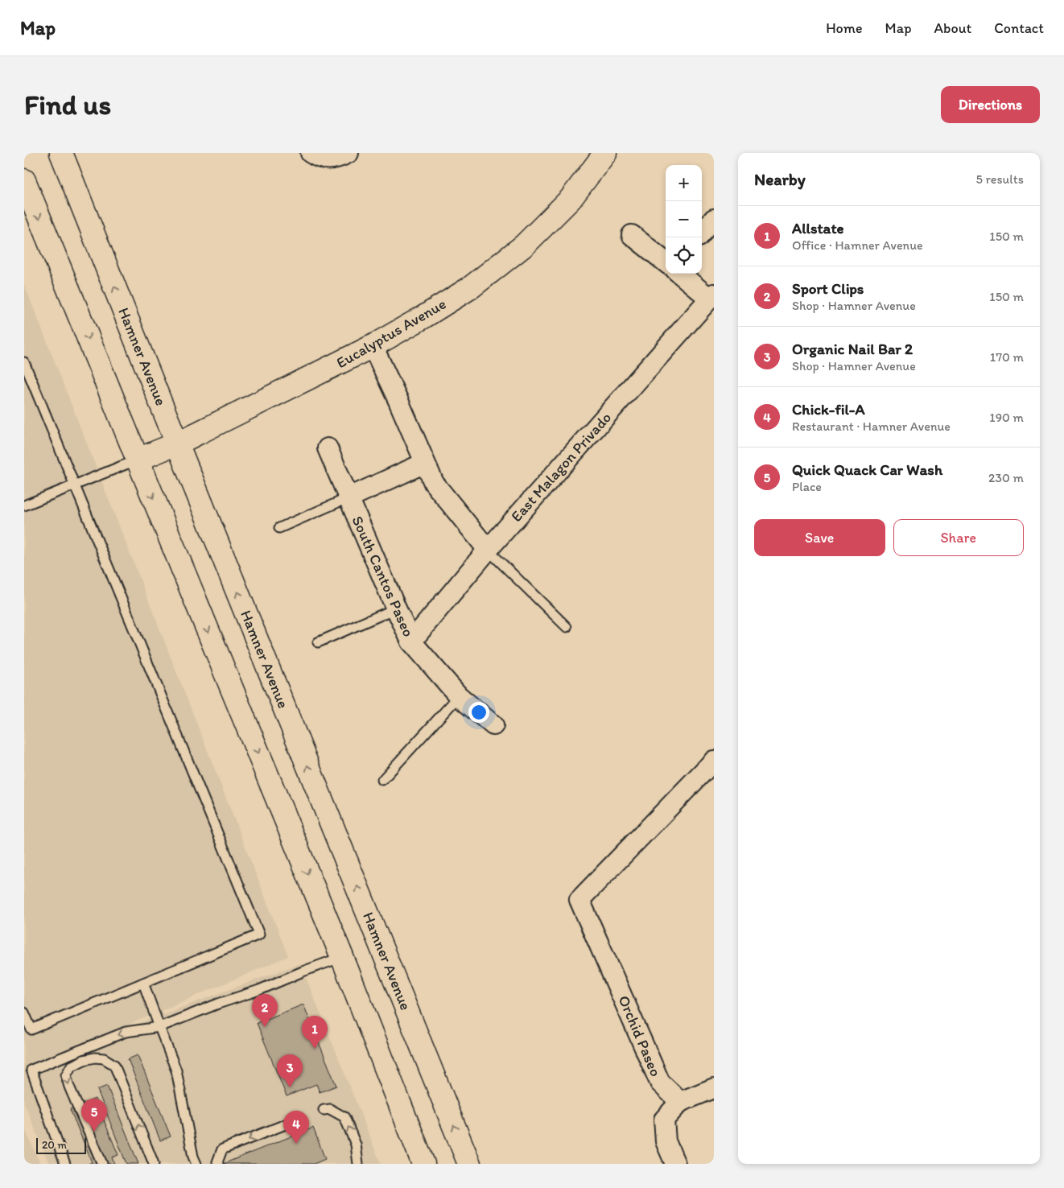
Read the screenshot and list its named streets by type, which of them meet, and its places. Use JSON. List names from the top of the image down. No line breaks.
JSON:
{"streets":{"main road":["Eucalyptus Avenue","Hamner Avenue"],"street":["East Malagon Privado","South Cantos Paseo","Orchid Paseo"]},"crossings":[["Eucalyptus Avenue","Hamner Avenue"],["East Malagon Privado","South Cantos Paseo"]],"scale_bar":"20 m","page":{"header":"Map","nav":["Home","Map","About","Contact"],"buttons":["Directions",["Save","Share"]],"title":"Find us","heading":["Nearby","5 results"],"map_buttons":["+","−"],"list":[{"mark":"1","name":"Allstate","note":"Office · Hamner Avenue","value":"150 m"},{"mark":"2","name":"Sport Clips","note":"Shop · Hamner Avenue","value":"150 m"},{"mark":"3","name":"Organic Nail Bar 2","note":"Shop · Hamner Avenue","value":"170 m"},{"mark":"4","name":"Chick-fil-A","note":"Restaurant · Hamner Avenue","value":"190 m"},{"mark":"5","name":"Quick Quack Car Wash","note":"Place","value":"230 m"}],"pins":["2","1","3","5","4"],"scale":"20 m"}}
